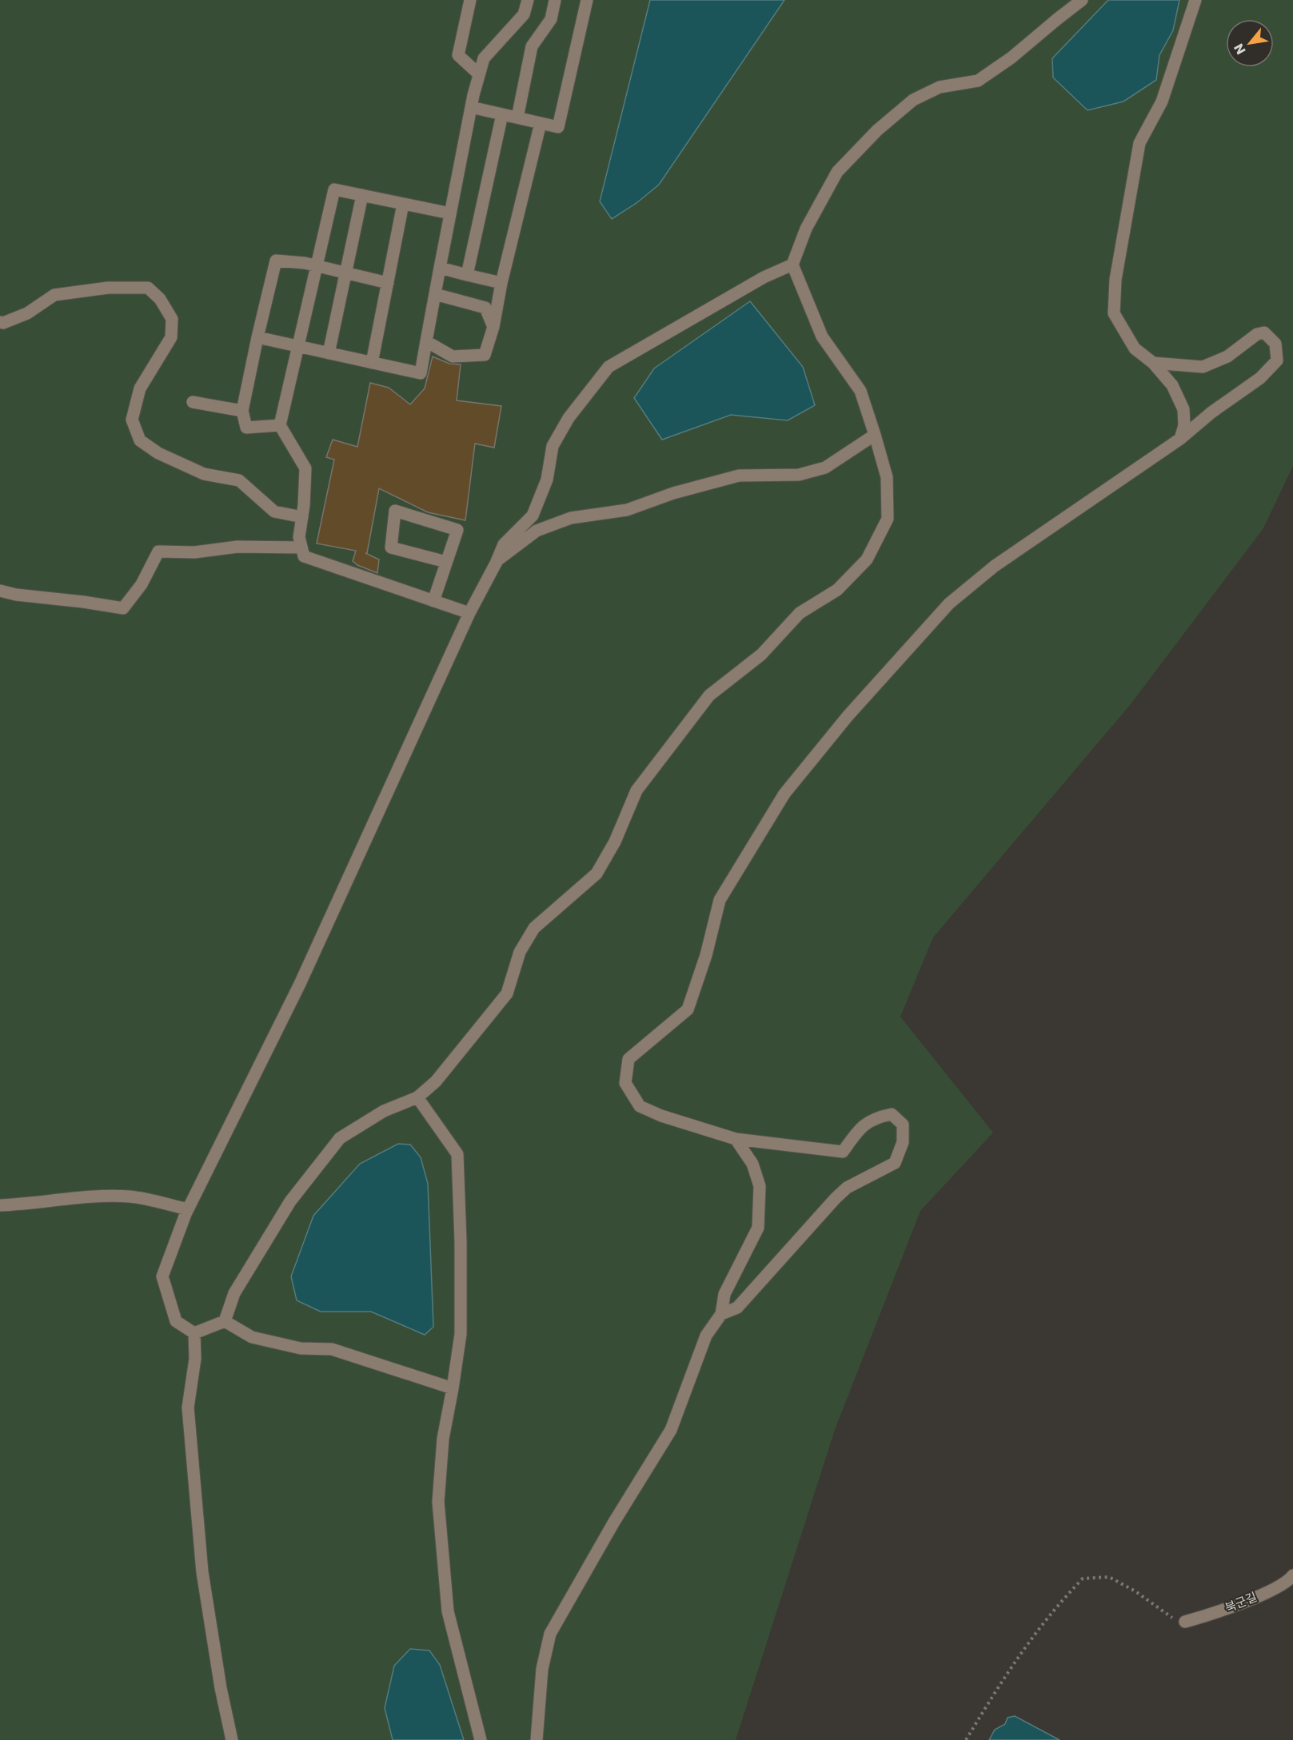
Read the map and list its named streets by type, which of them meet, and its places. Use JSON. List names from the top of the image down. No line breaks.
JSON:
{"streets":{"street":["북군길"]},"north":"bottom left"}
